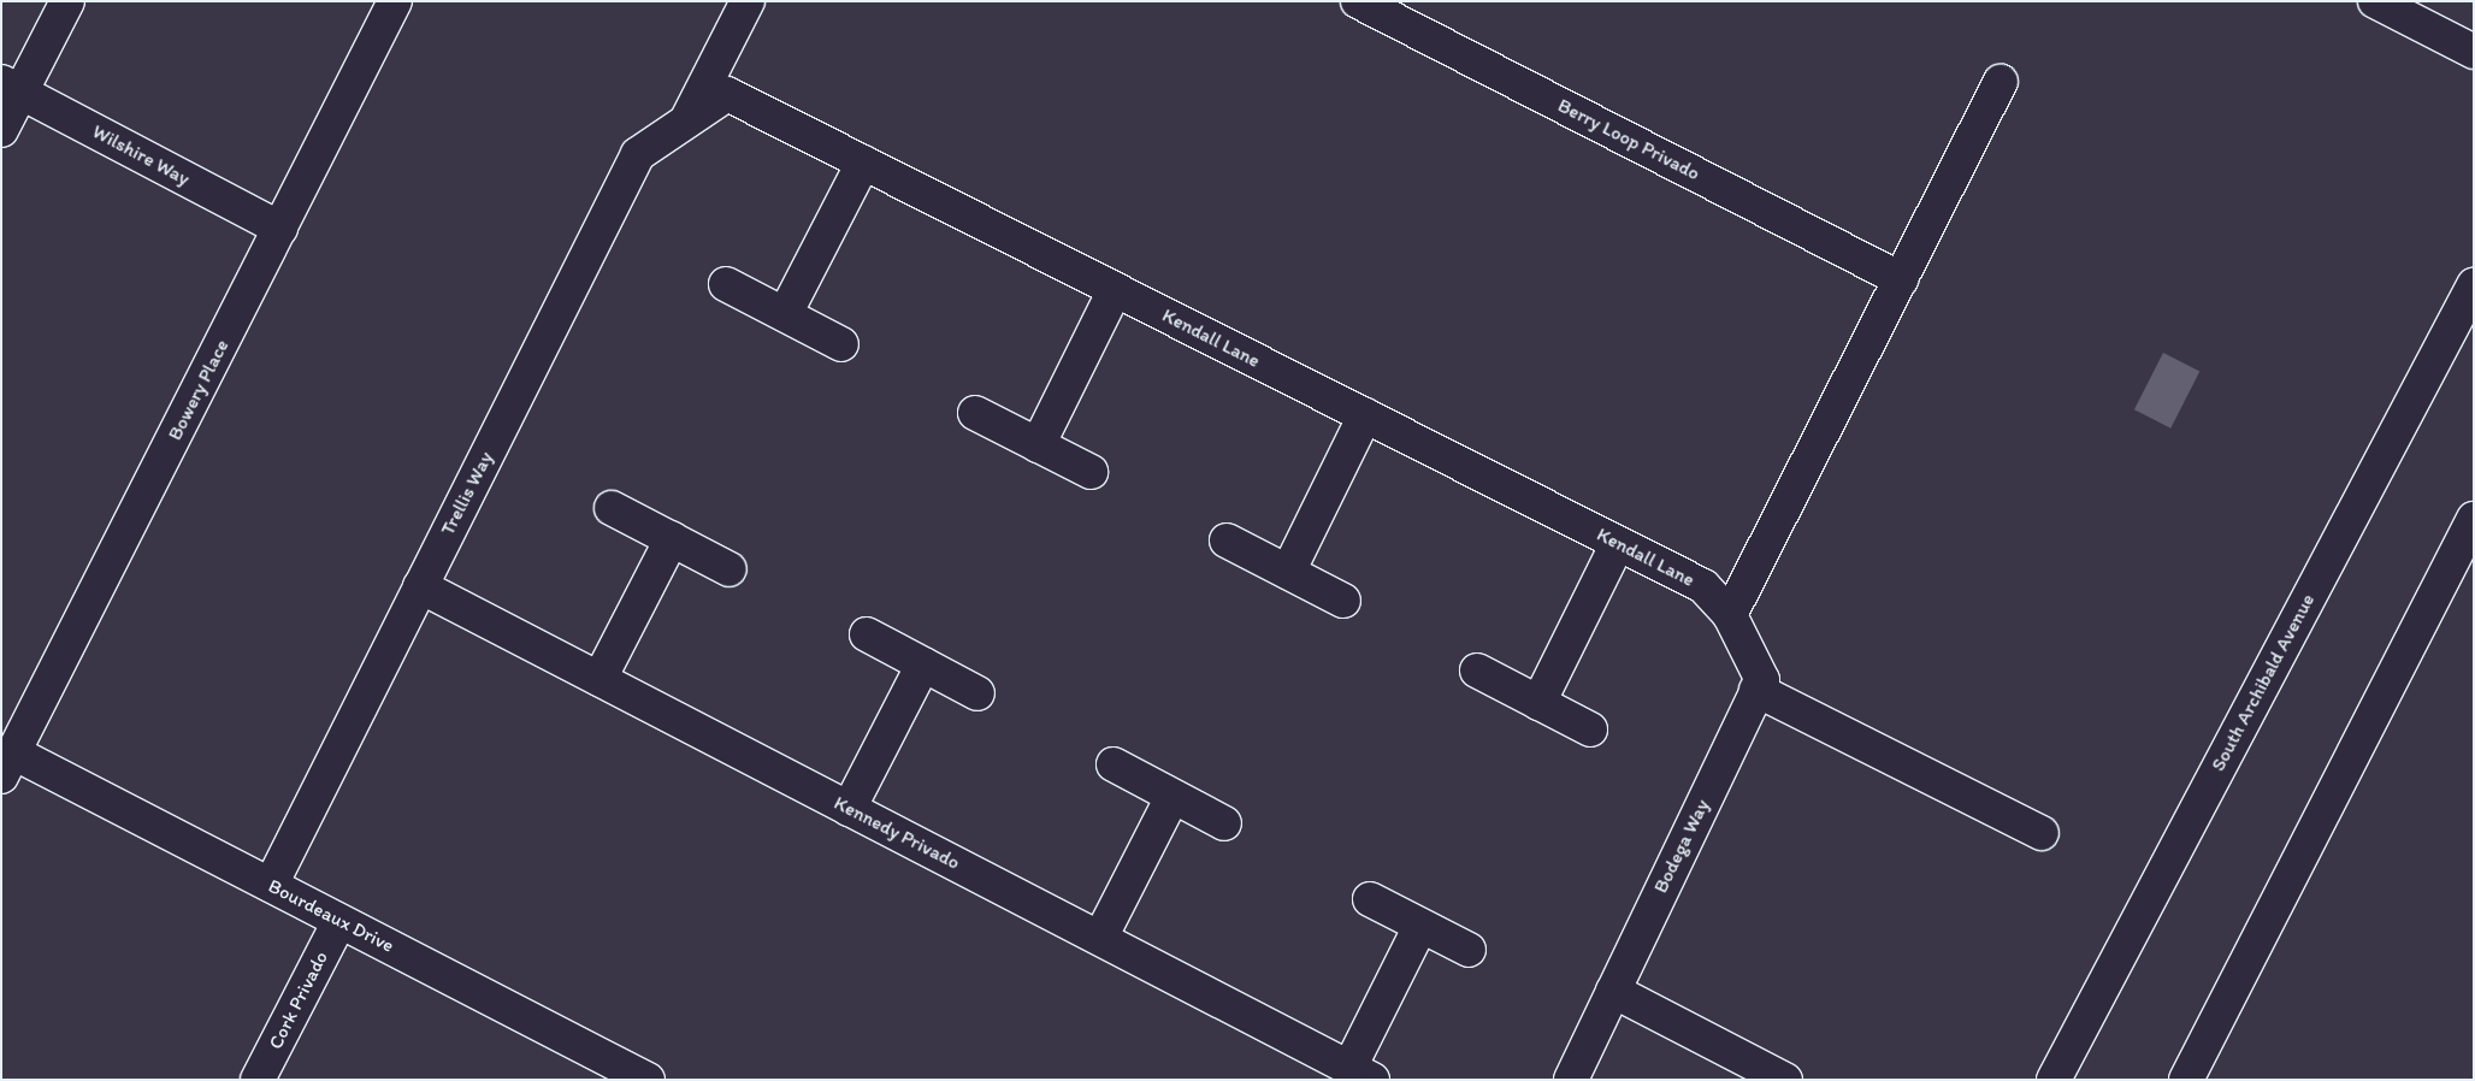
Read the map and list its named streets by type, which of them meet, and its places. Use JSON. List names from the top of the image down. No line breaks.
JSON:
{"streets":{"street":["Berry Loop Privado","Wilshire Way","Kendall Lane","Bowery Place","Trellis Way","South Archibald Avenue","Kennedy Privado","Bodega Way","Bourdeaux Drive","Cork Privado"]},"crossings":[["Wilshire Way","Bowery Place"],["Kendall Lane","Trellis Way"],["Bowery Place","Bourdeaux Drive"],["Trellis Way","Kennedy Privado"],["Trellis Way","Bourdeaux Drive"],["Bourdeaux Drive","Cork Privado"]]}
